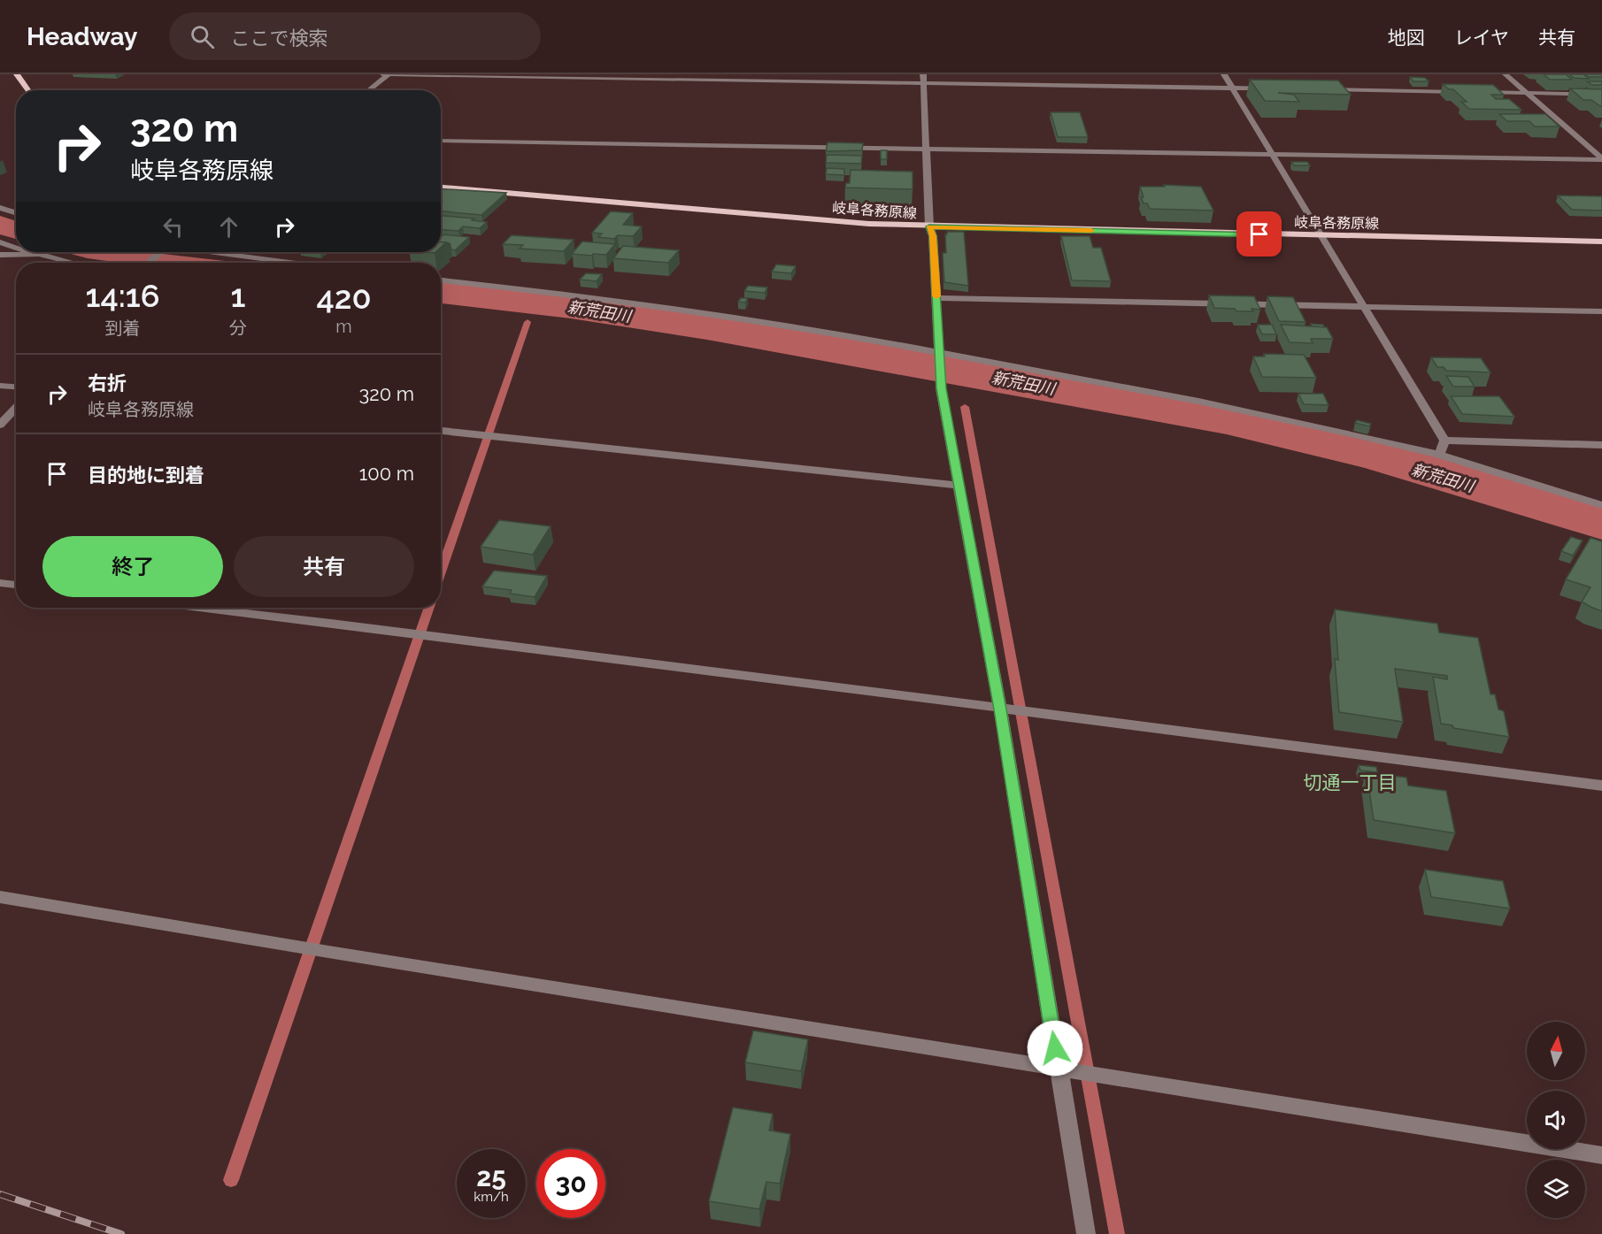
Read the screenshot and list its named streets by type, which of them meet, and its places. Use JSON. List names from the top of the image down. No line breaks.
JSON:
{"streets":{"main road":["岐阜各務原線"]},"districts":["切通一丁目"],"water":["新荒田川"],"north":"top","page":{"header":"Headway","search":"ここで検索","nav":["地図","レイヤ","共有"],"turn":["320 m","岐阜各務原線"],"eta":["14:16","到着","1","分","420","m"],"list":[{"name":"右折","note":"岐阜各務原線","value":"320 m"},{"name":"目的地に到着","value":"100 m"}],"buttons":["終了","共有"],"speed":"25 km/h","limit":"30"}}
